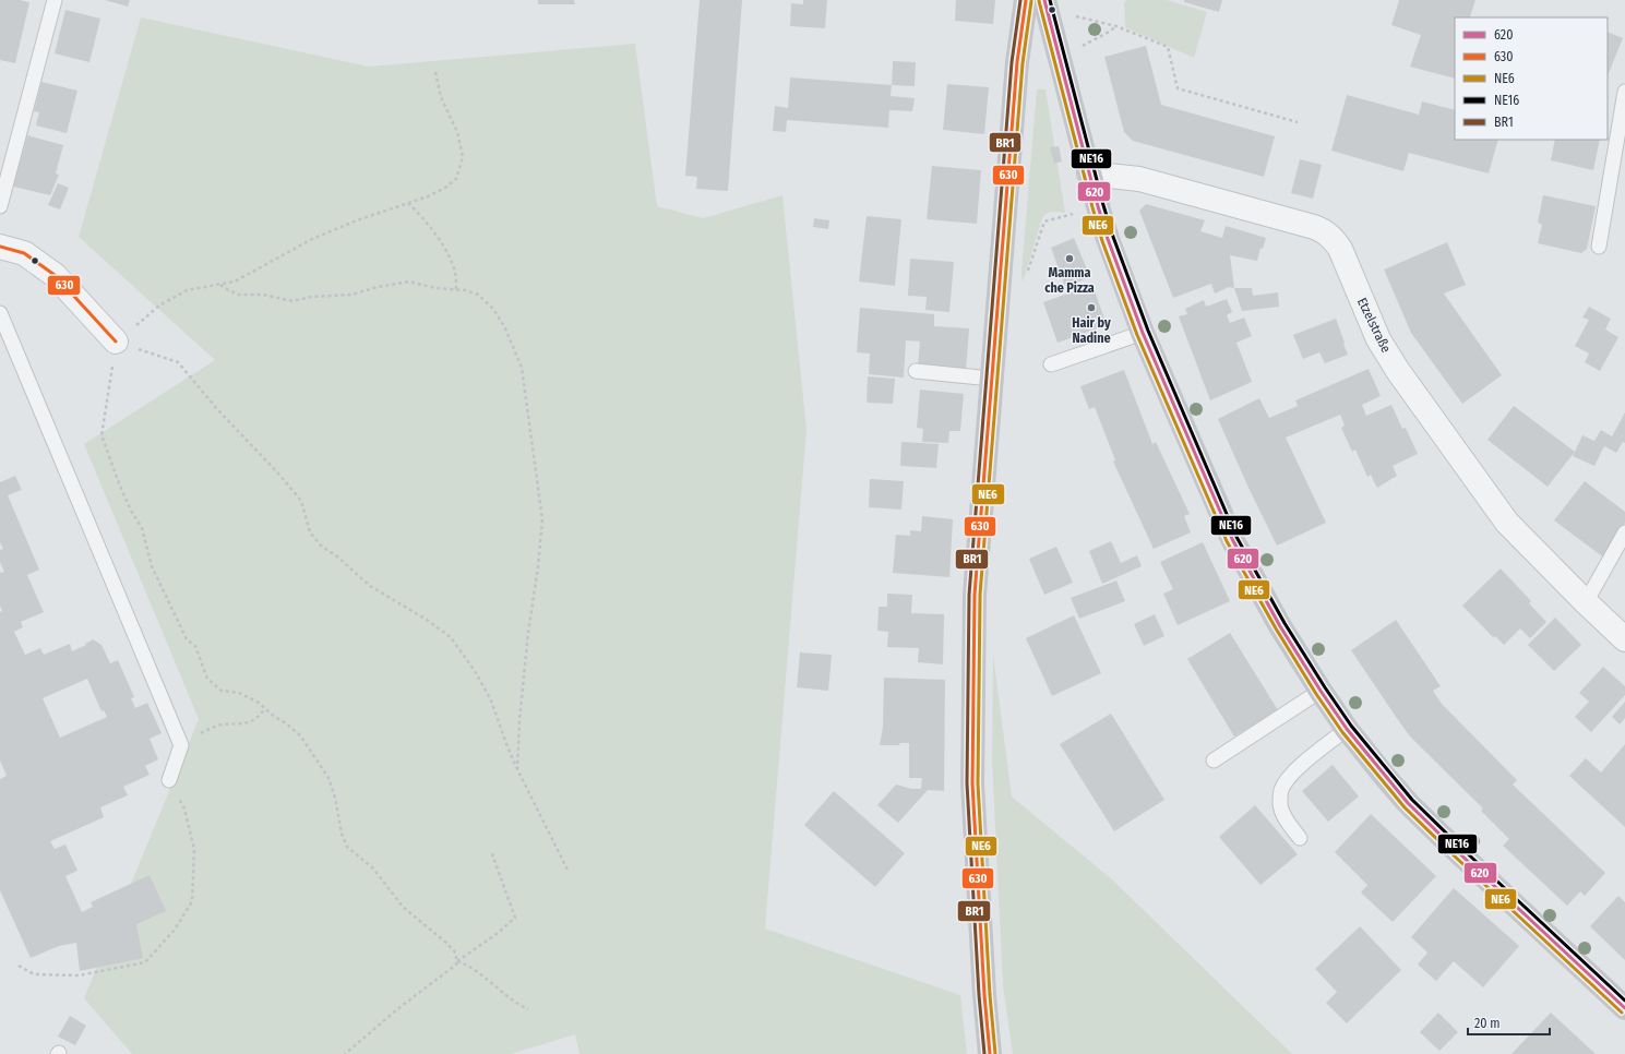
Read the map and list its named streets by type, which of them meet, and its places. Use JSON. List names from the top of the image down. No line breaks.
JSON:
{"streets":{"street":["Etzelstraße"]},"places":["Mamma che Pizza","Hair by Nadine"],"lines":["transit line 620","transit line 630","transit line NE16","transit line BR1","transit line NE6"],"legend":["620","630","NE6","NE16","BR1"],"scale_bar":"20 m"}
